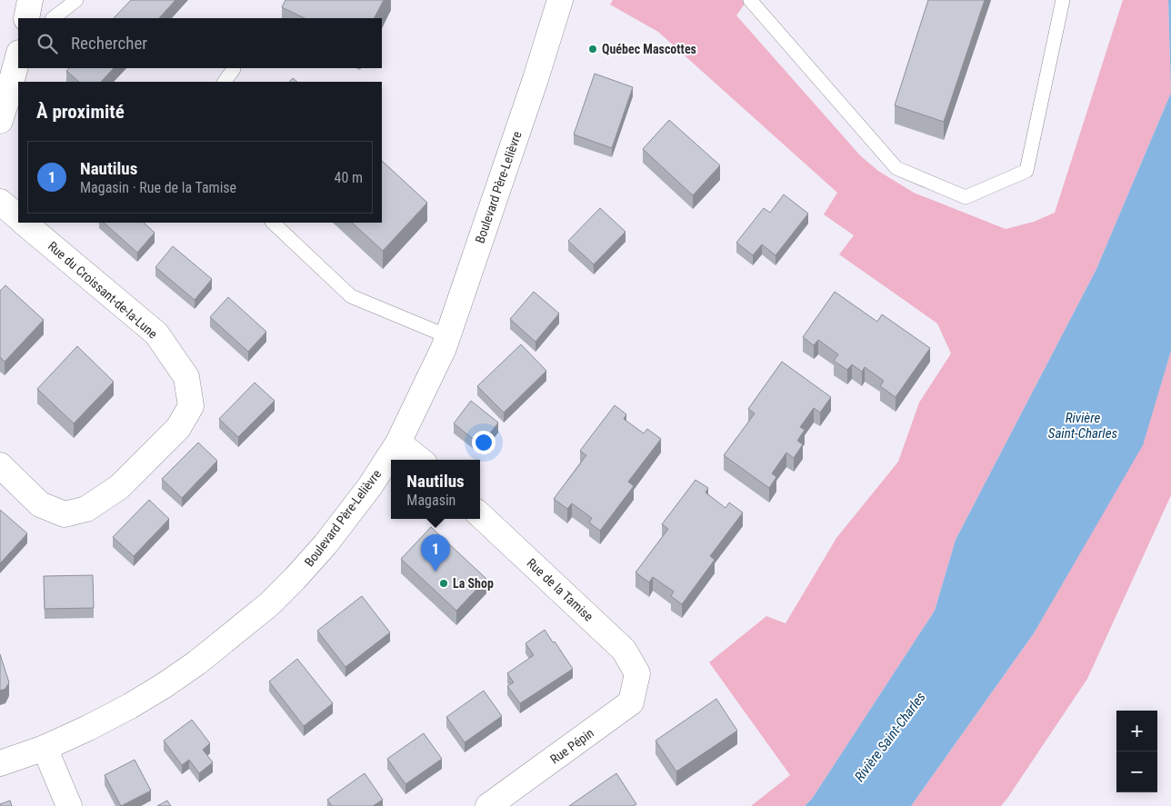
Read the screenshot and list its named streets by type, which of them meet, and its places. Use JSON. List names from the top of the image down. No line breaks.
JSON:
{"streets":{"street":["Boulevard Père-Lelièvre","Rue du Croissant-de-la-Lune","Rue de la Tamise","Rue Pépin"]},"crossings":[["Rue de la Tamise","Rue Pépin"]],"water":["Rivière Saint-Charles"],"places":["Québec Mascottes","La Shop"],"page":{"search":"Rechercher","heading":"À proximité","list":[{"mark":"1","name":"Nautilus","note":"Magasin · Rue de la Tamise","value":"40 m"}],"popup":["Nautilus","Magasin"],"pins":"1","map_buttons":["+","−"]}}
